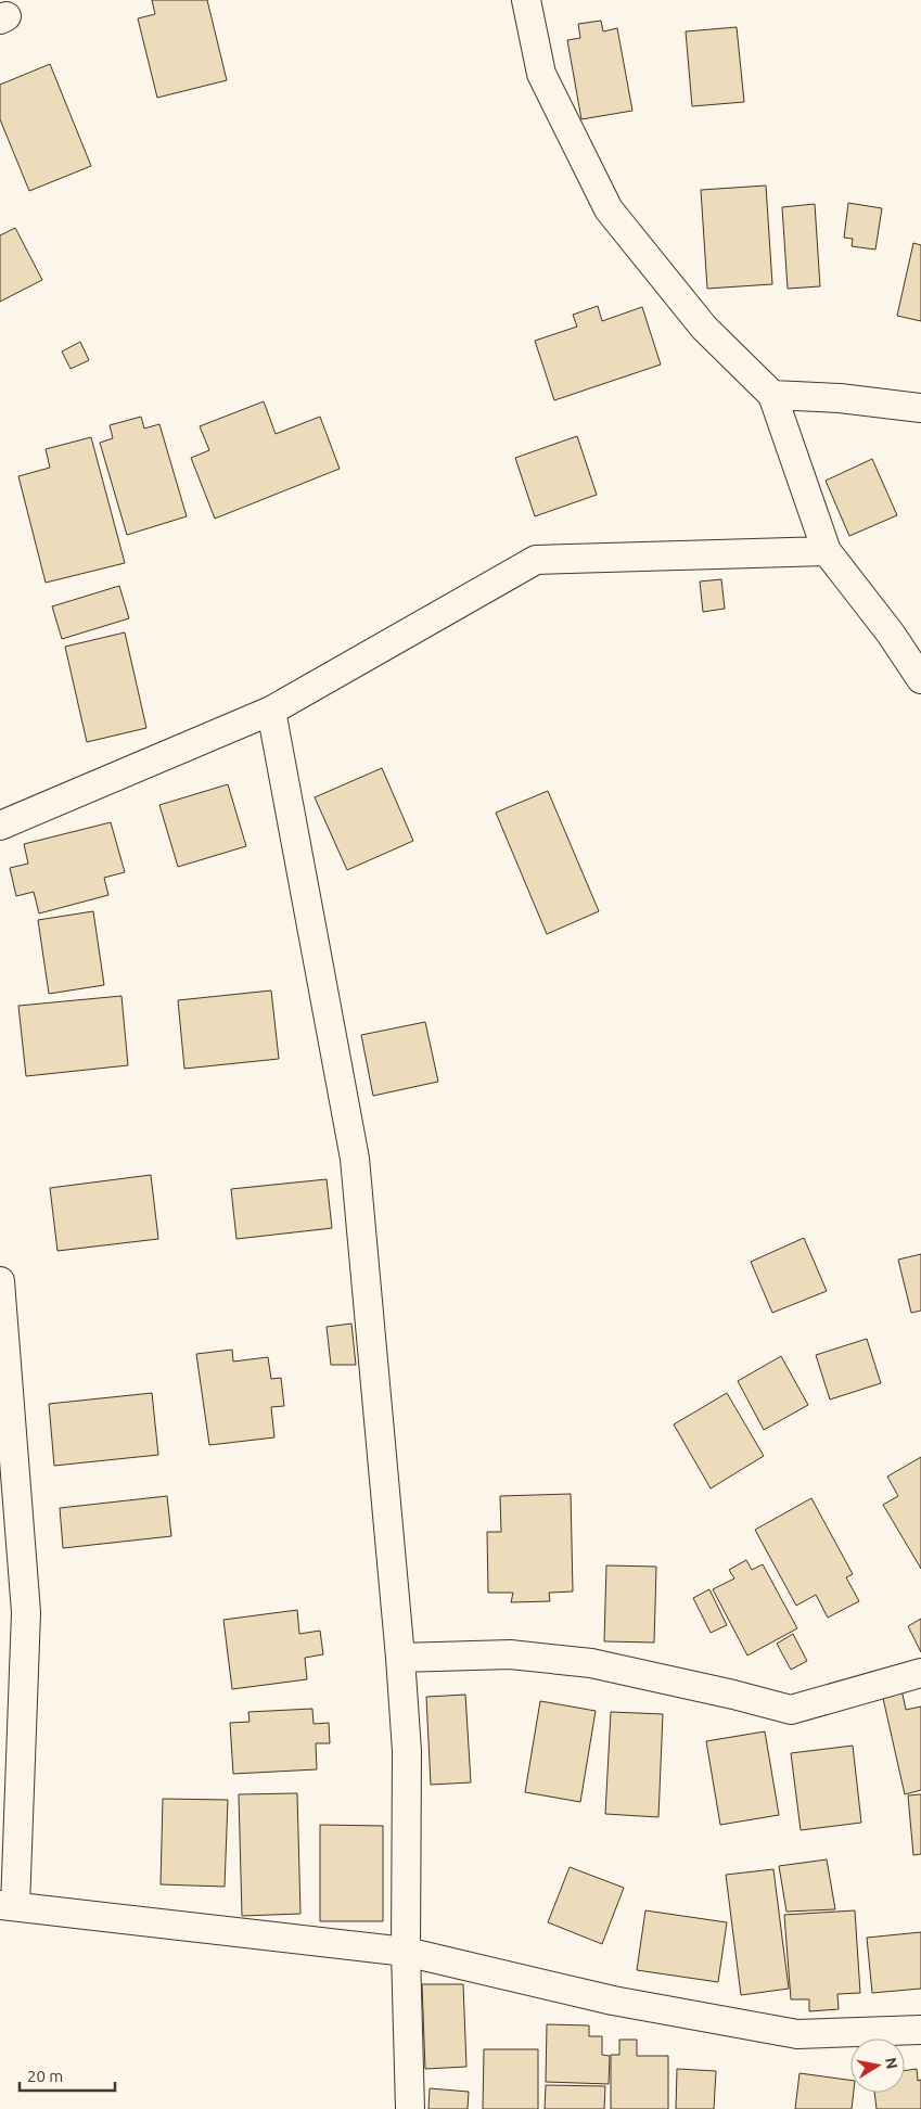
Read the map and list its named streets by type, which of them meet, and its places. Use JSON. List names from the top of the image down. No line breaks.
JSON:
{"scale_bar":"20 m","north":"right"}
